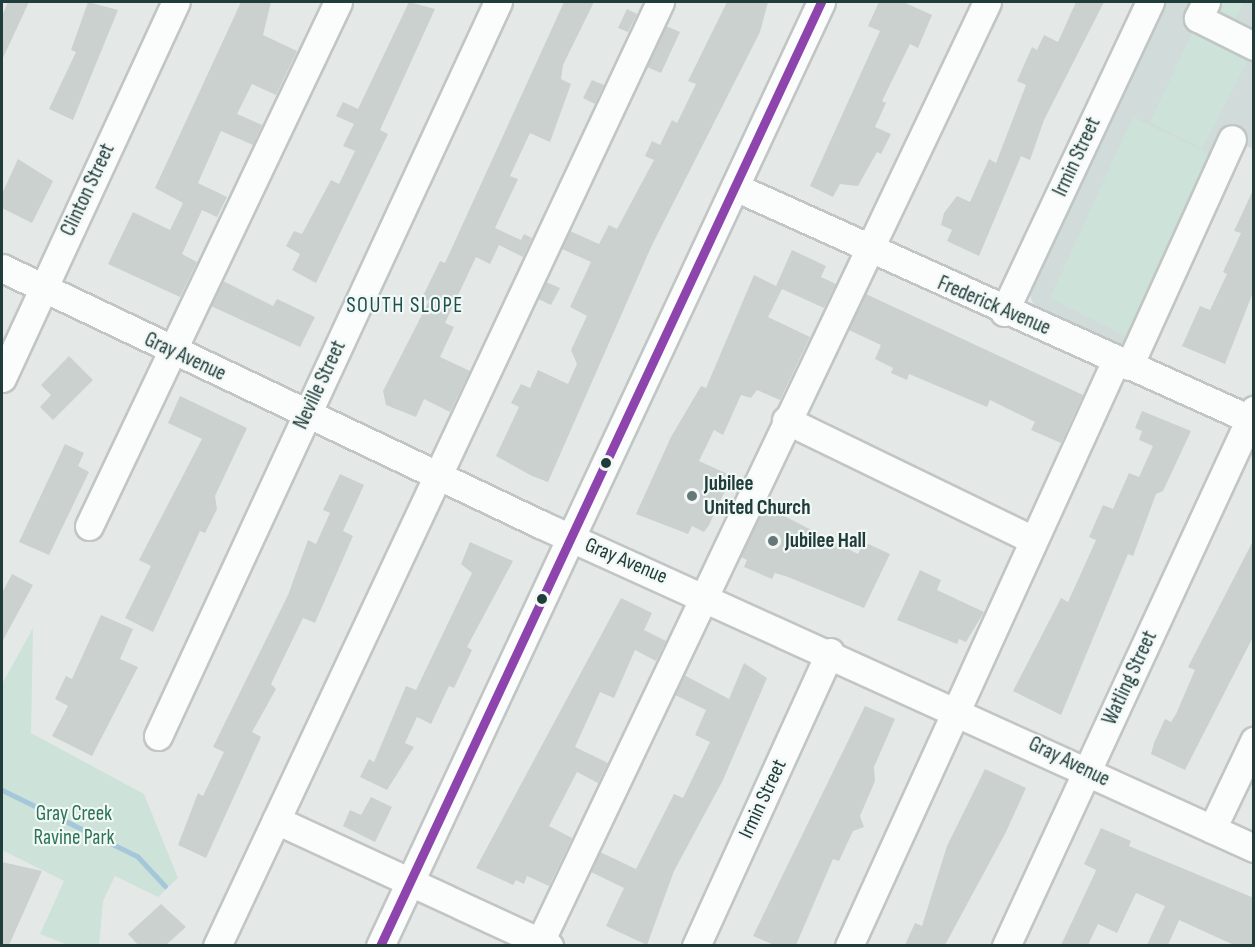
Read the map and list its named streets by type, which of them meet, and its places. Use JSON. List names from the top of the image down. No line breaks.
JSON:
{"streets":{"street":["Irmin Street","Clinton Street","Frederick Avenue","Gray Avenue","Neville Street","Watling Street"]},"crossings":[["Irmin Street","Frederick Avenue"],["Irmin Street","Gray Avenue"],["Clinton Street","Gray Avenue"],["Frederick Avenue","Watling Street"],["Gray Avenue","Neville Street"],["Gray Avenue","Watling Street"]],"districts":["SOUTH SLOPE"],"parks":["Gray Creek Ravine Park"],"places":["Jubilee United Church","Jubilee Hall"]}
